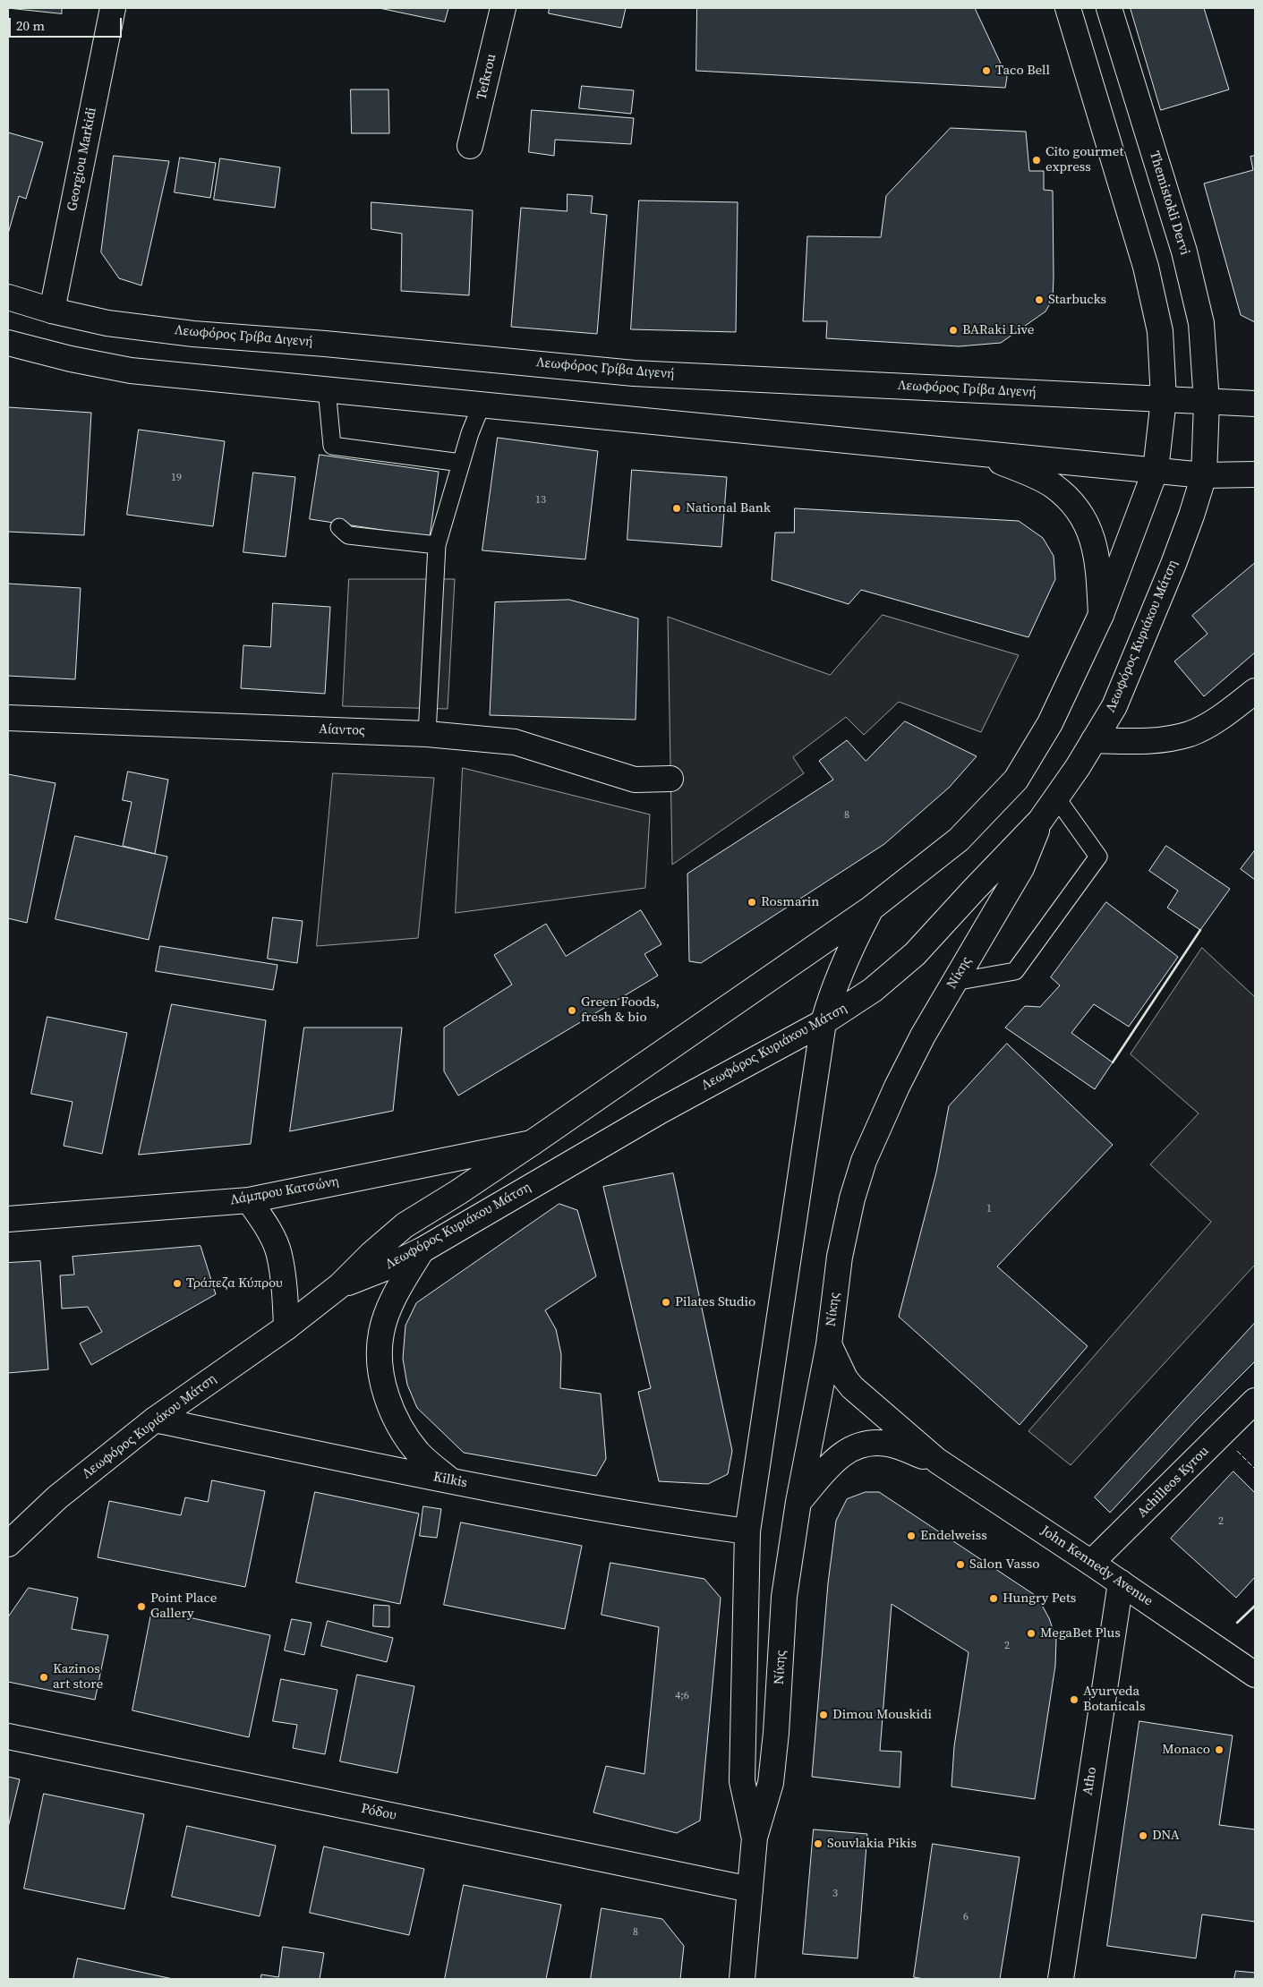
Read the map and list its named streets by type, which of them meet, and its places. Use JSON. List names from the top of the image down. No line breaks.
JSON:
{"streets":{"main road":["Tefkrou","Georgiou Markidi","Themistokli Dervi","Λεωφόρος Γρίβα Διγενή","Λεωφόρος Κυριάκου Μάτση","Αίαντος","Νίκης","Λάμπρου Κατσώνη","Kilkis","Achilleos Kyrou","John Kennedy Avenue","Atho","Ρόδου"]},"crossings":[["Georgiou Markidi","Λεωφόρος Γρίβα Διγενή"],["Themistokli Dervi","Λεωφόρος Γρίβα Διγενή"],["Themistokli Dervi","Λεωφόρος Κυριάκου Μάτση"],["Λεωφόρος Γρίβα Διγενή","Λεωφόρος Κυριάκου Μάτση"],["Λεωφόρος Κυριάκου Μάτση","Νίκης"],["Λεωφόρος Κυριάκου Μάτση","Λάμπρου Κατσώνη"],["Λεωφόρος Κυριάκου Μάτση","Kilkis"],["Νίκης","Kilkis"],["Νίκης","John Kennedy Avenue"],["Νίκης","Ρόδου"],["Achilleos Kyrou","John Kennedy Avenue"],["John Kennedy Avenue","Atho"]],"places":["Taco Bell","Cito gourmet express","Starbucks","BARaki Live","National Bank","Rosmarin","Green Foods, fresh & bio","Τράπεζα Κύπρου","Pilates Studio","Endelweiss","Salon Vasso","Hungry Pets","Point Place Gallery","MegaBet Plus","Kazinos art store","Ayurveda Botanicals","Dimou Mouskidi","Monaco","DNA","Souvlakia Pikis"],"house_numbers":["19","13","8","1","2","2","4;6","3","6","8"],"scale_bar":"20 m"}
